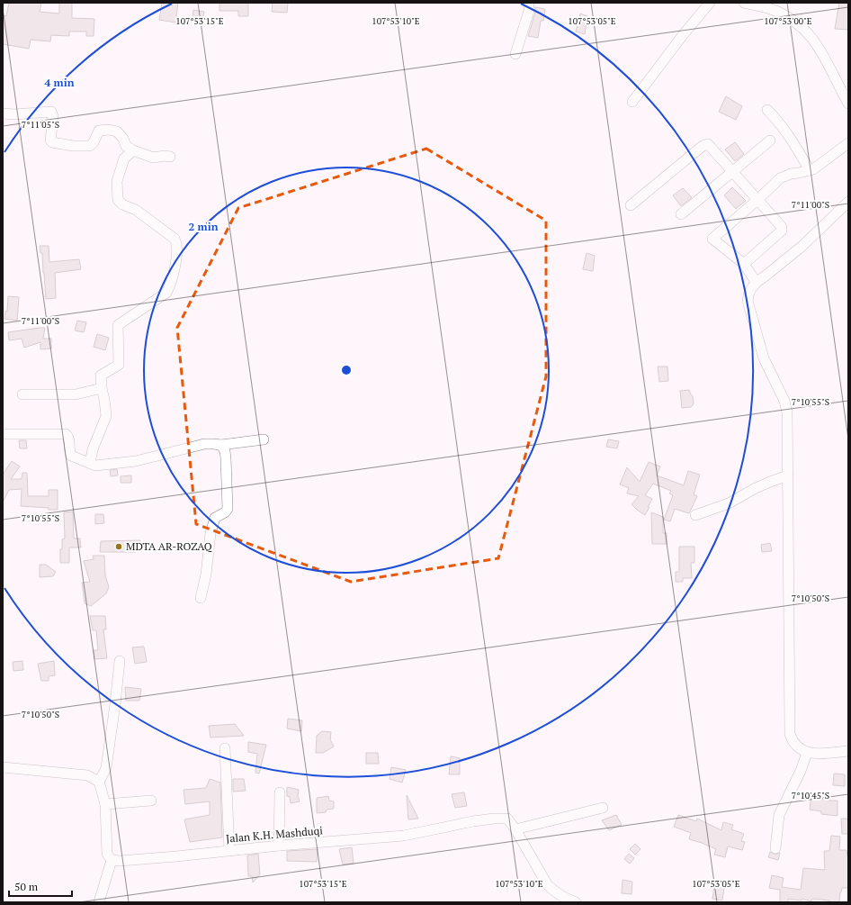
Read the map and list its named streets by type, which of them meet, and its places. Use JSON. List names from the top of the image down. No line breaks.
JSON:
{"streets":{"street":["Jalan K.H. Mashduqi"]},"places":["MDTA AR-ROZAQ"],"scale_bar":"50 m","coordinates":["107°53'15\"E","107°53'10\"E","107°53'05\"E","107°53'00\"E","7°11'05\"S","7°11'00\"S","7°10'55\"S","7°10'50\"S","7°10'45\"S"],"rings":["4 min","2 min"]}
